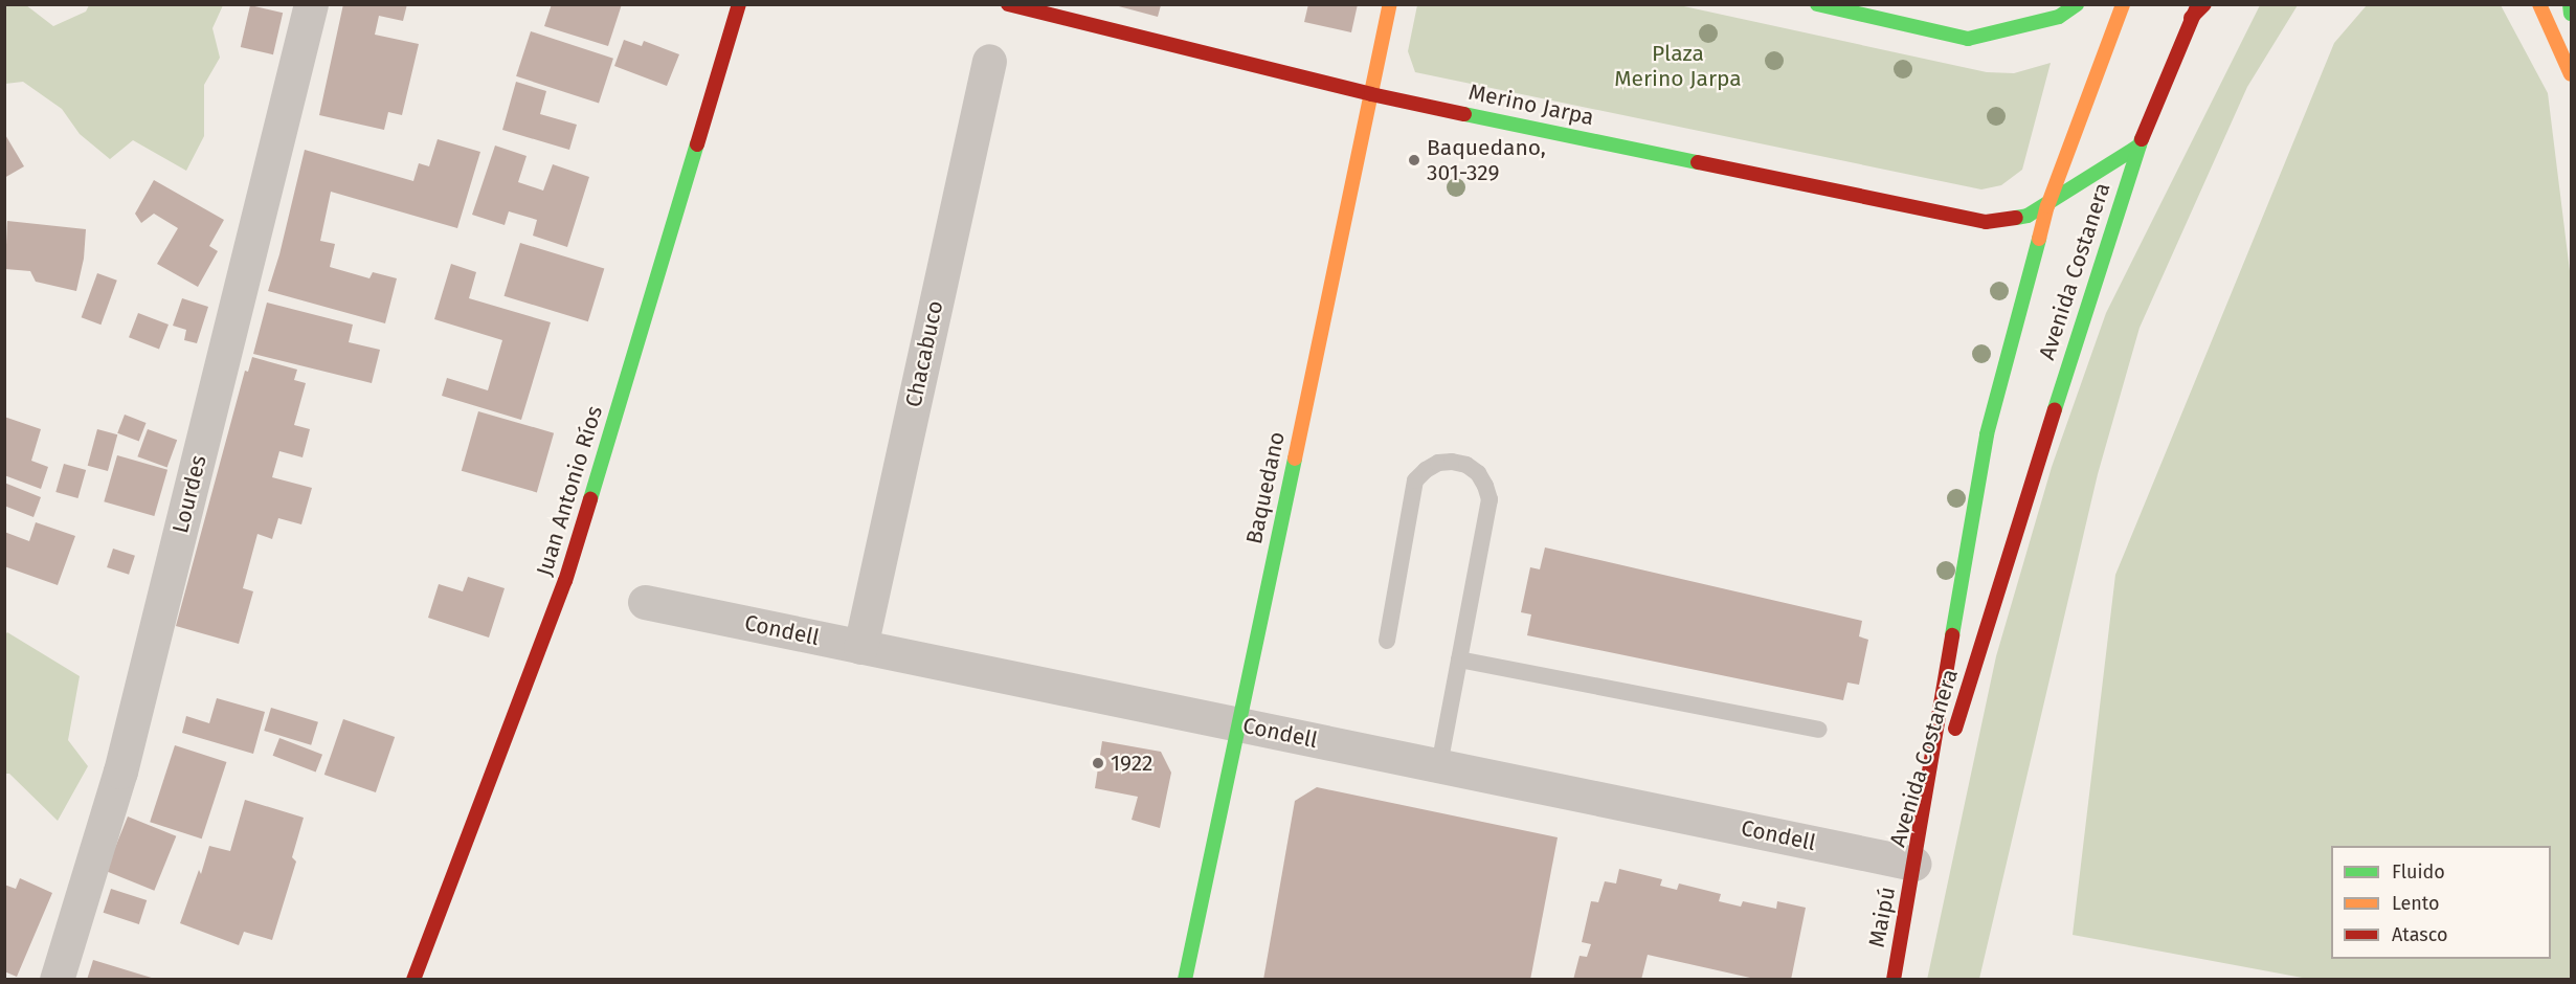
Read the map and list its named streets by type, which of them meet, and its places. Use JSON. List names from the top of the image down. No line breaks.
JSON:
{"streets":{"main road":["Merino Jarpa","Avenida Costanera","Baquedano","Juan Antonio Ríos","Maipú"],"street":["Chacabuco","Lourdes","Condell"]},"crossings":[["Merino Jarpa","Avenida Costanera"],["Merino Jarpa","Baquedano"],["Avenida Costanera","Condell"],["Avenida Costanera","Maipú"],["Chacabuco","Condell"],["Baquedano","Condell"],["Condell","Maipú"]],"parks":["Plaza Merino Jarpa"],"places":["Baquedano, 301-329","1922"],"legend":["Fluido","Lento","Atasco"]}
